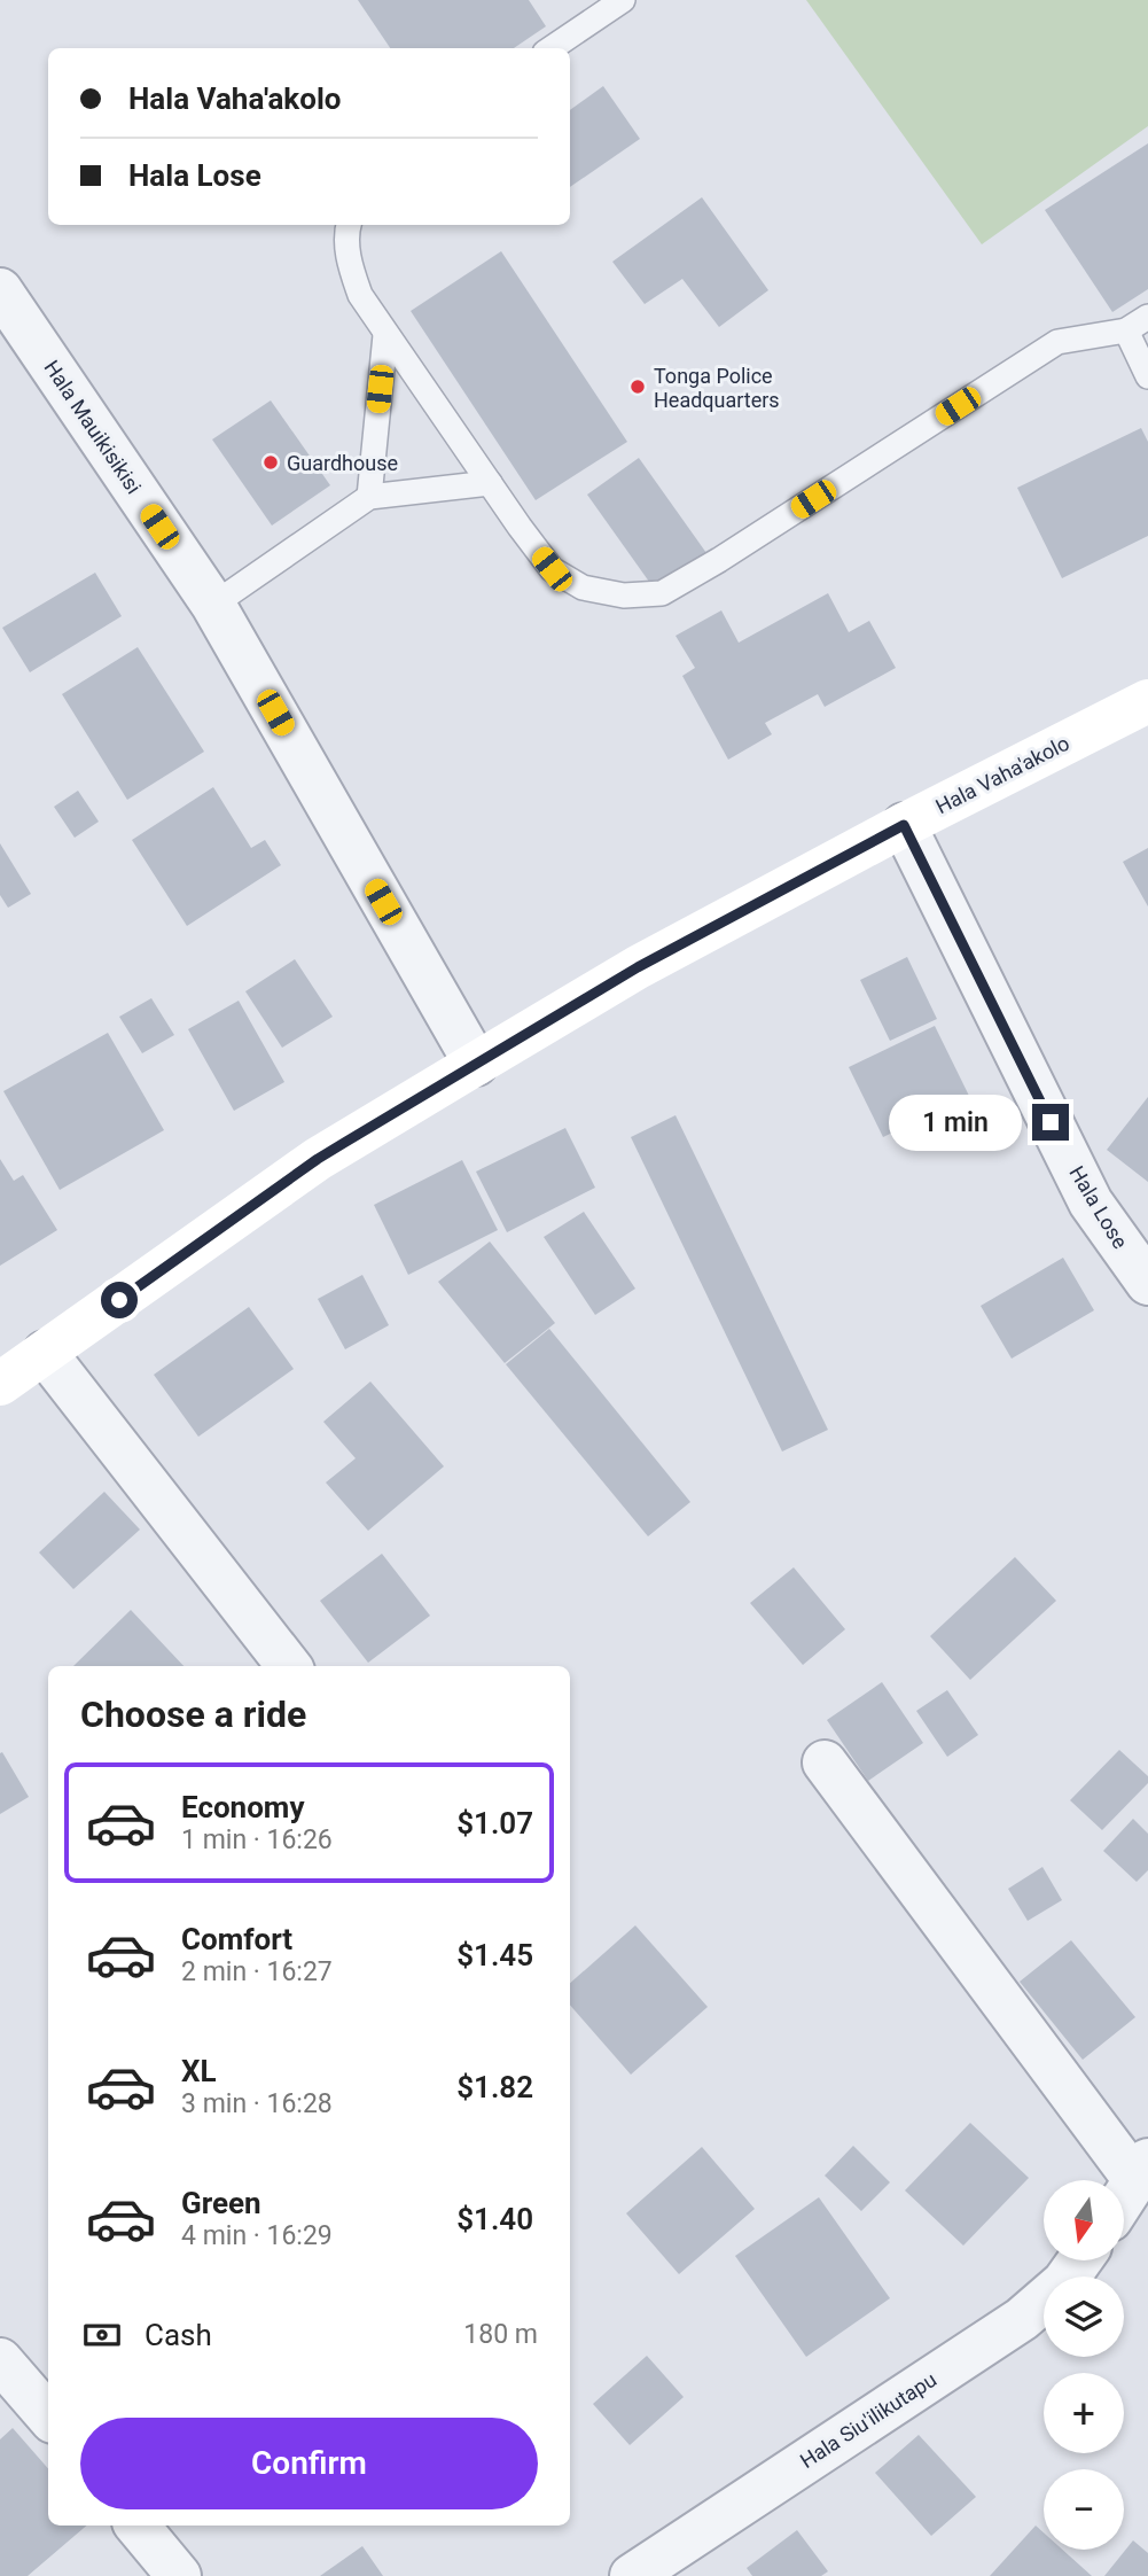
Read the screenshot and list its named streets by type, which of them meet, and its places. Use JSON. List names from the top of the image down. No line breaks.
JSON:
{"streets":{"main road":["Hala Vaha'akolo"],"street":["Hala Mauikisikisi","Hala Lose","Hala Siu'ilikutapu"]},"crossings":[["Hala Mauikisikisi","Hala Vaha'akolo"],["Hala Vaha'akolo","Hala Lose"]],"places":["Tonga Police Headquarters","Guardhouse"],"north":"bottom","page":{"banner":["Hala Vaha'akolo","Hala Lose"],"bubble":"1 min","heading":"Choose a ride","list":[{"name":"Economy","note":"1 min · 16:26","value":"$1.07"},{"name":"Comfort","note":"2 min · 16:27","value":"$1.45"},{"name":"XL","note":"3 min · 16:28","value":"$1.82"},{"name":"Green","note":"4 min · 16:29","value":"$1.40"}],"map_buttons":["+","−"],"pay":["Cash","180 m"],"buttons":"Confirm"}}
